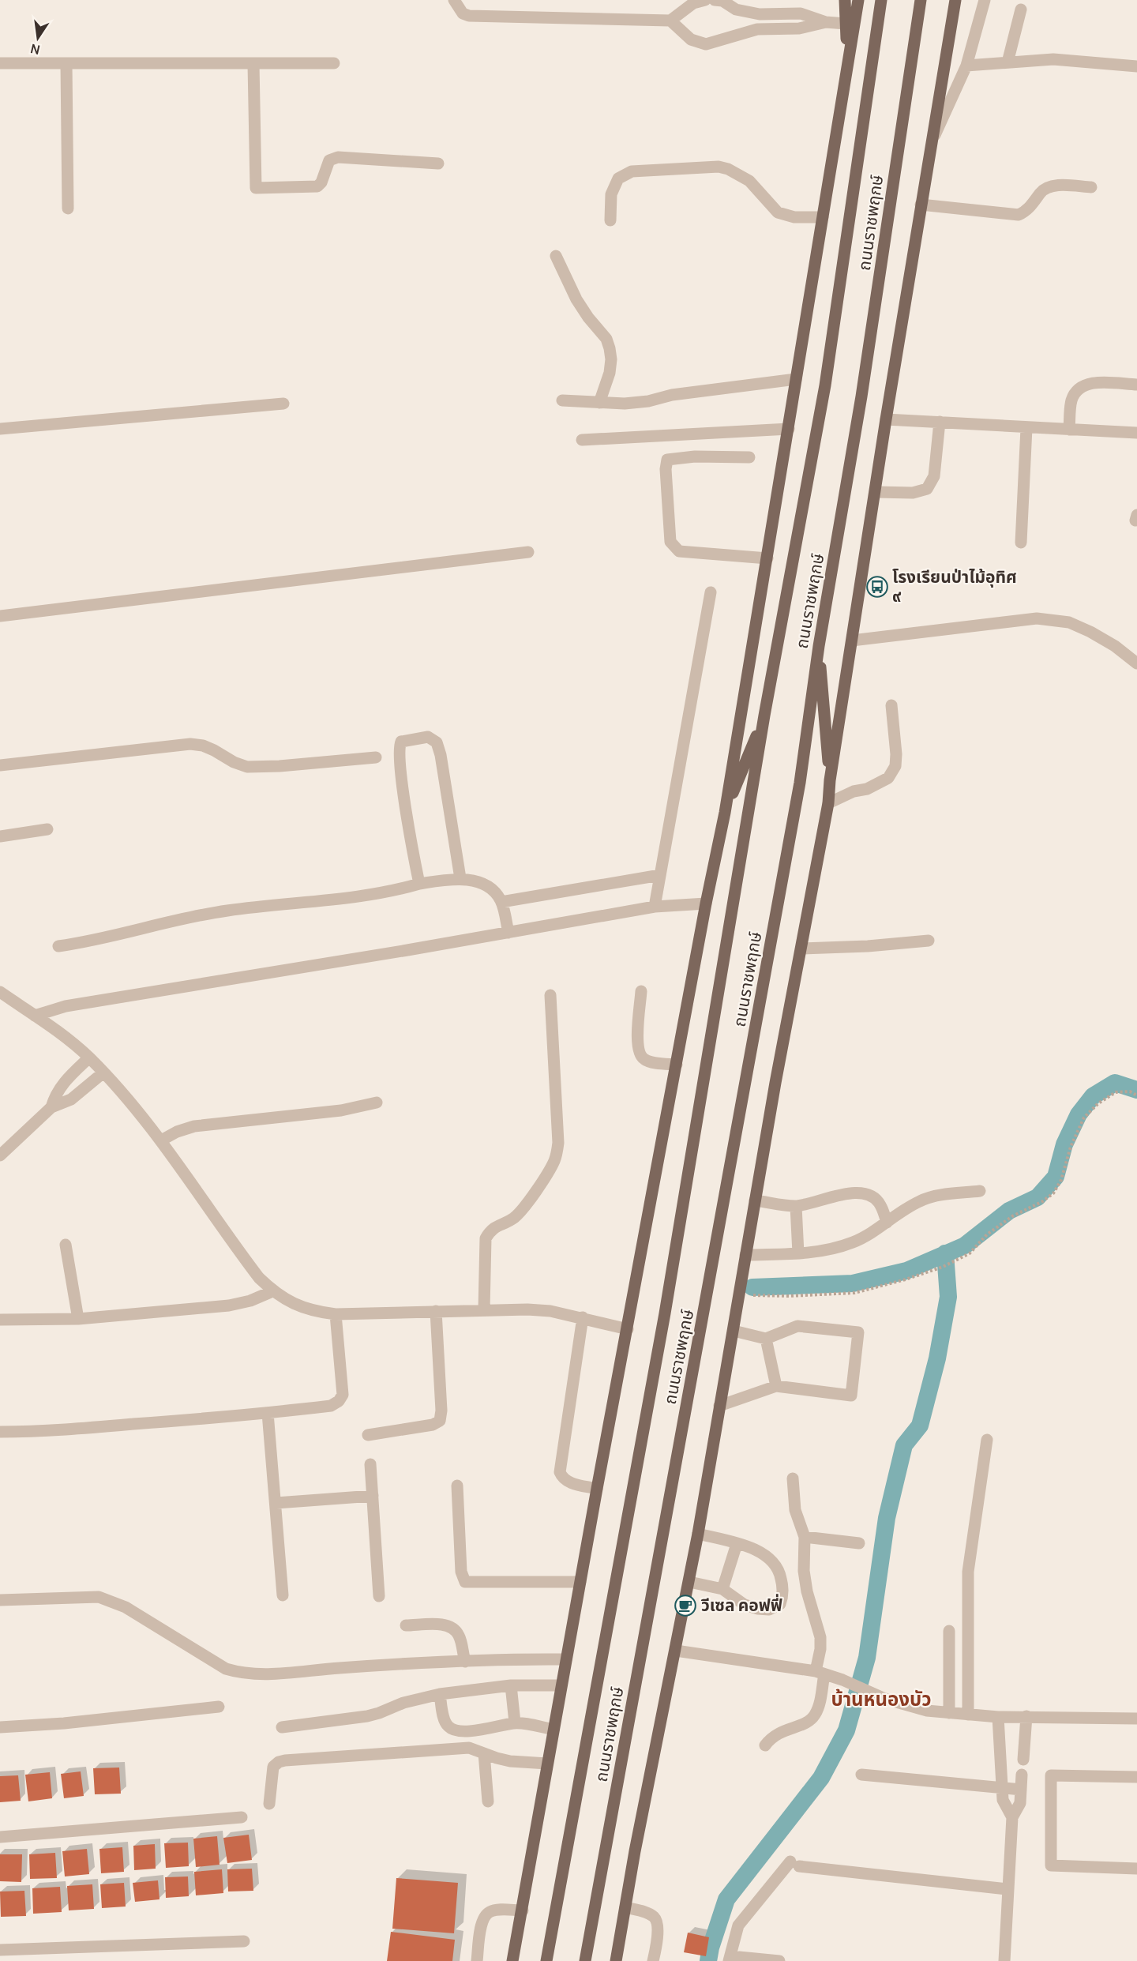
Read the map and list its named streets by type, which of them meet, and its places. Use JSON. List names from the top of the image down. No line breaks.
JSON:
{"streets":{"main road":["ถนนราชพฤกษ์"]},"districts":["บ้านหนองบัว"],"places":{"bus stop":["โรงเรียนป่าไม้อุทิศ ๙"],"cafe":["วีเซล คอฟฟี่"]},"north":"bottom"}
